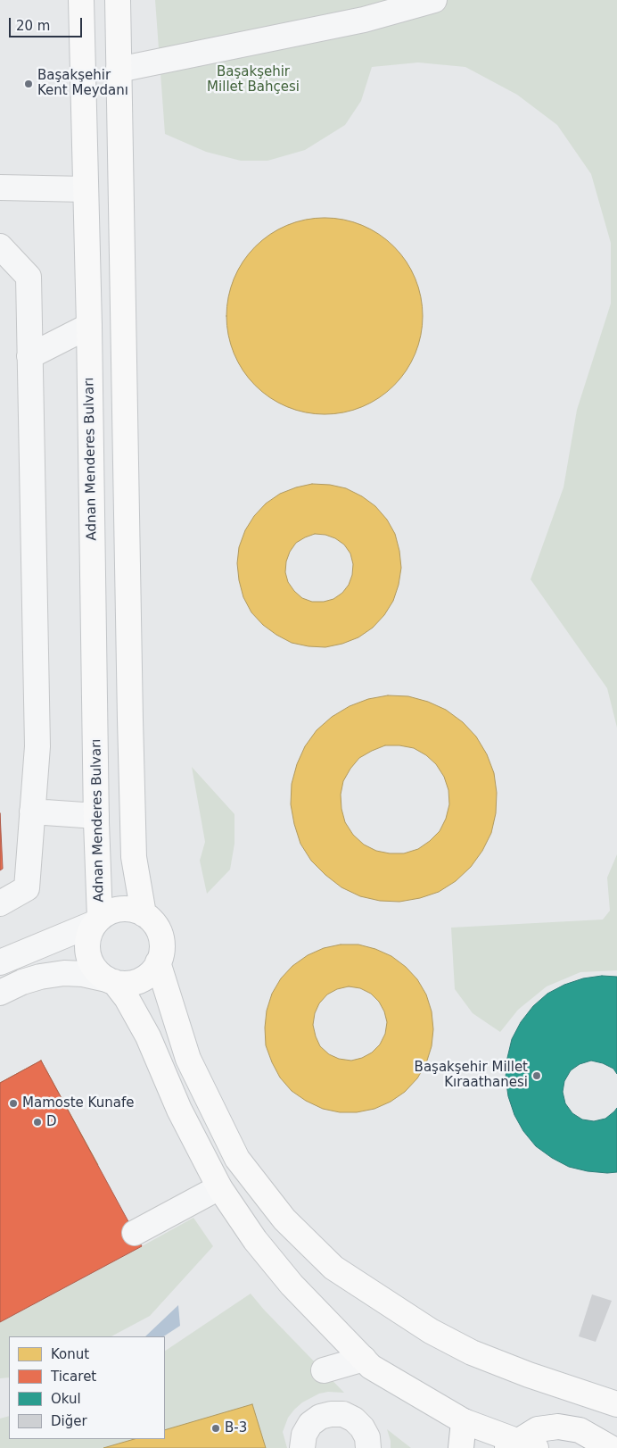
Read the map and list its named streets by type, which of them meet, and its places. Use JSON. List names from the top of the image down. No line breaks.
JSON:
{"streets":{"main road":["Adnan Menderes Bulvarı"]},"parks":["Başakşehir Millet Bahçesi"],"places":["Başakşehir Kent Meydanı","Başakşehir Millet Kıraathanesi","Mamoste Kunafe","D","B-3"],"legend":["Konut","Ticaret","Okul","Diğer"],"scale_bar":"20 m"}
